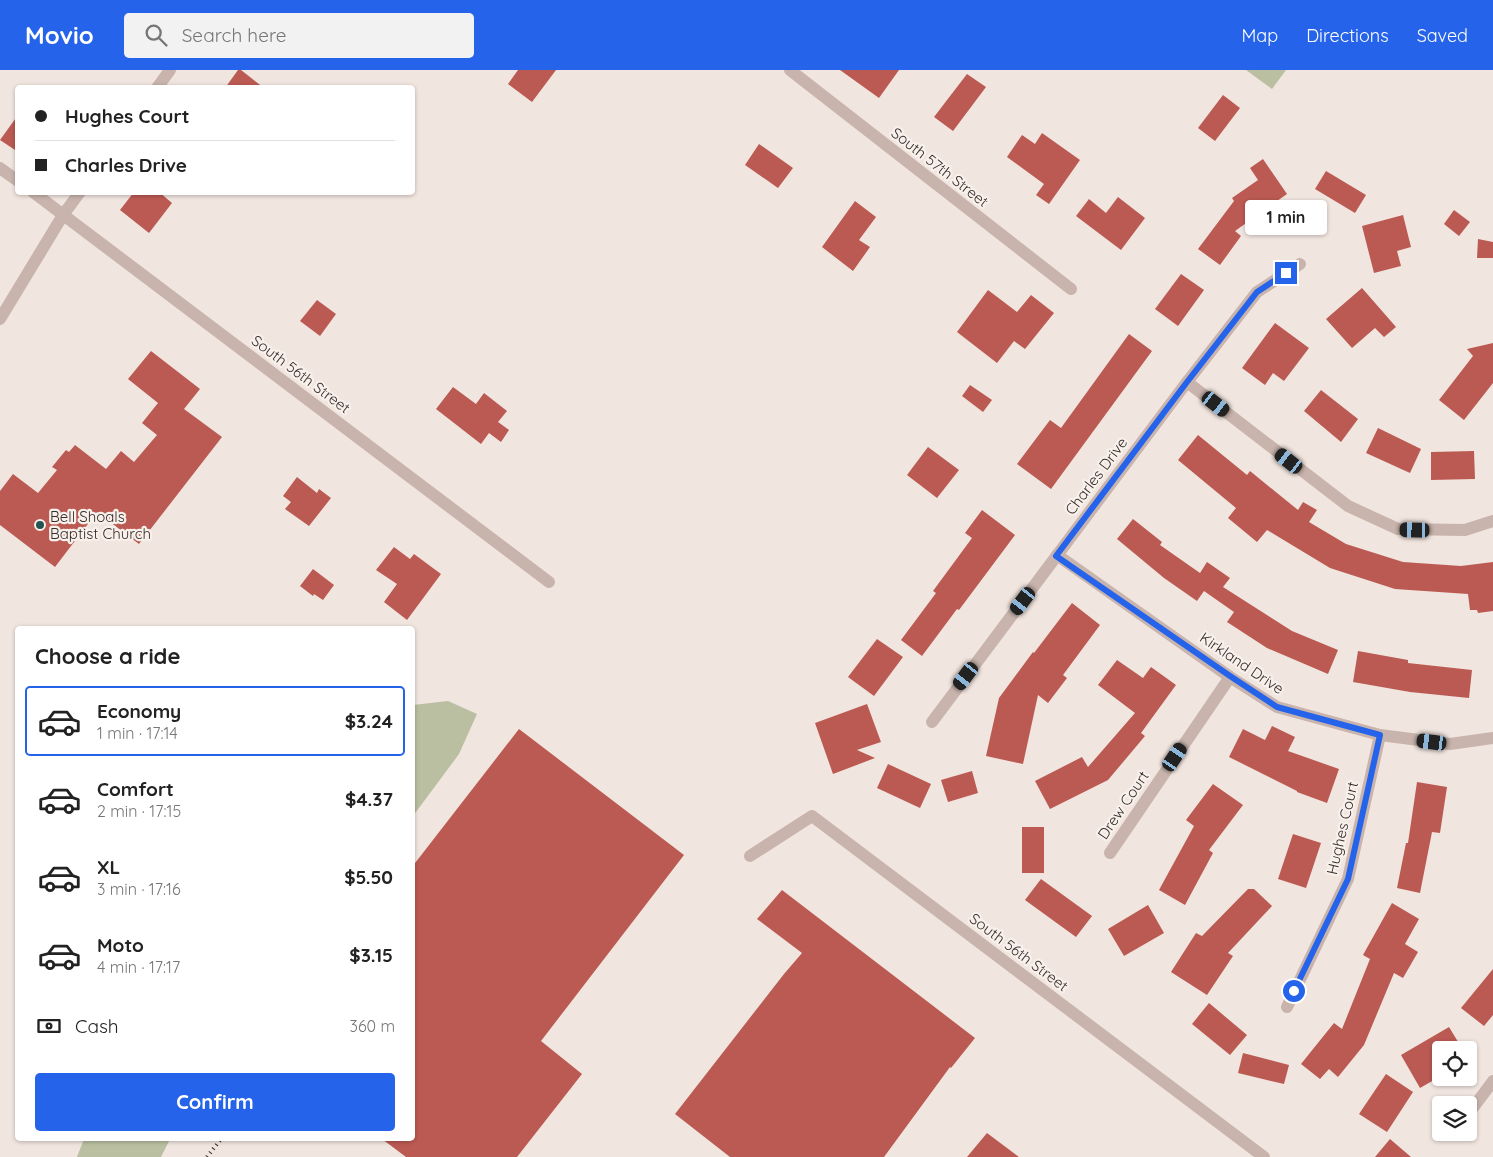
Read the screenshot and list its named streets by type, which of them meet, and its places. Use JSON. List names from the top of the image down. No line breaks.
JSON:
{"streets":{"street":["South 57th Street","South 56th Street","Charles Drive","Kirkland Drive","Drew Court","Hughes Court"]},"crossings":[["Charles Drive","Kirkland Drive"],["Kirkland Drive","Drew Court"],["Kirkland Drive","Hughes Court"]],"places":["Bell Shoals Baptist Church"],"page":{"header":"Movio","search":"Search here","nav":["Map","Directions","Saved"],"banner":["Hughes Court","Charles Drive"],"bubble":"1 min","heading":"Choose a ride","list":[{"name":"Economy","note":"1 min · 17:14","value":"$3.24"},{"name":"Comfort","note":"2 min · 17:15","value":"$4.37"},{"name":"XL","note":"3 min · 17:16","value":"$5.50"},{"name":"Moto","note":"4 min · 17:17","value":"$3.15"}],"pay":["Cash","360 m"],"buttons":"Confirm"}}
